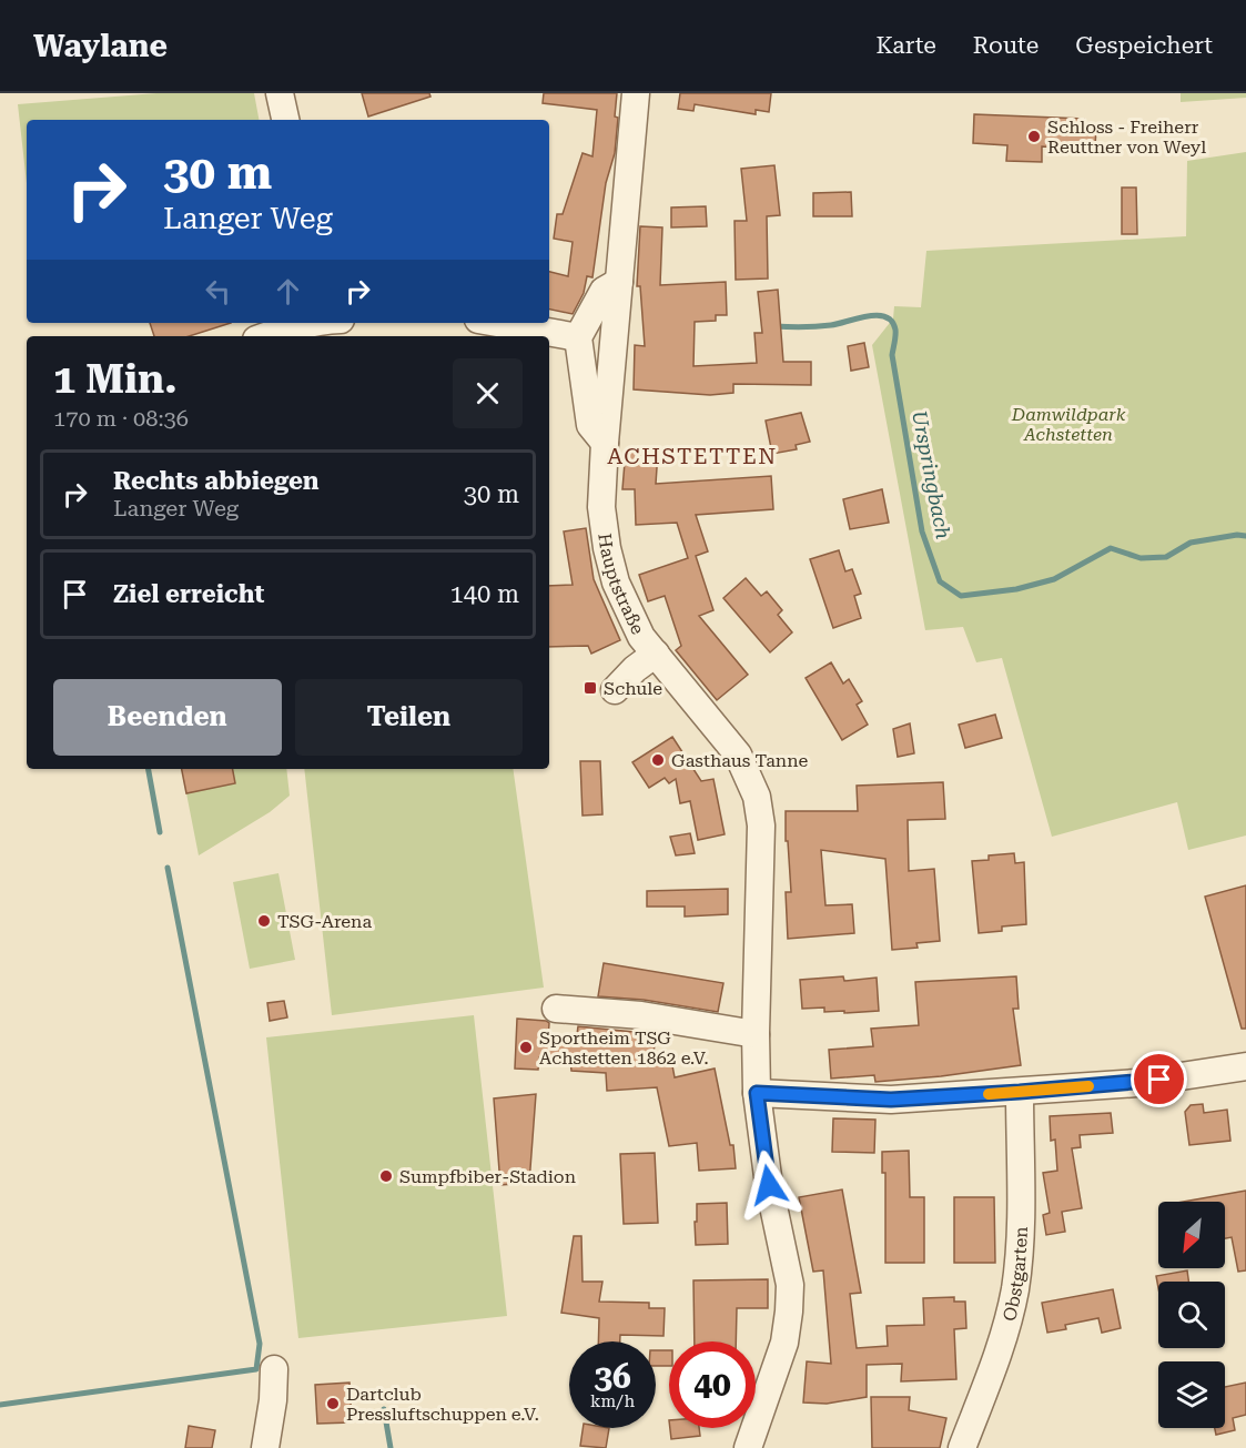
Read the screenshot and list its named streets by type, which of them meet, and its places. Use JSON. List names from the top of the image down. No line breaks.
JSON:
{"streets":{"street":["Hauptstraße","Obstgarten"]},"districts":["ACHSTETTEN"],"water":["Urspringbach"],"parks":["Damwildpark Achstetten"],"places":{"other":["Schloss - Freiherr Reuttner von Weyl","Gasthaus Tanne","TSG-Arena","Sportheim TSG Achstetten 1862 e.V.","Sumpfbiber-Stadion","Dartclub Pressluftschuppen e.V."],"transit":["Schule"]},"north":"bottom left","page":{"header":"Waylane","nav":["Karte","Route","Gespeichert"],"turn":["30 m","Langer Weg"],"heading":["1 Min.","170 m · 08:36"],"list":[{"name":"Rechts abbiegen","note":"Langer Weg","value":"30 m"},{"name":"Ziel erreicht","value":"140 m"}],"buttons":["Beenden","Teilen"],"speed":"36 km/h","limit":"40"}}
